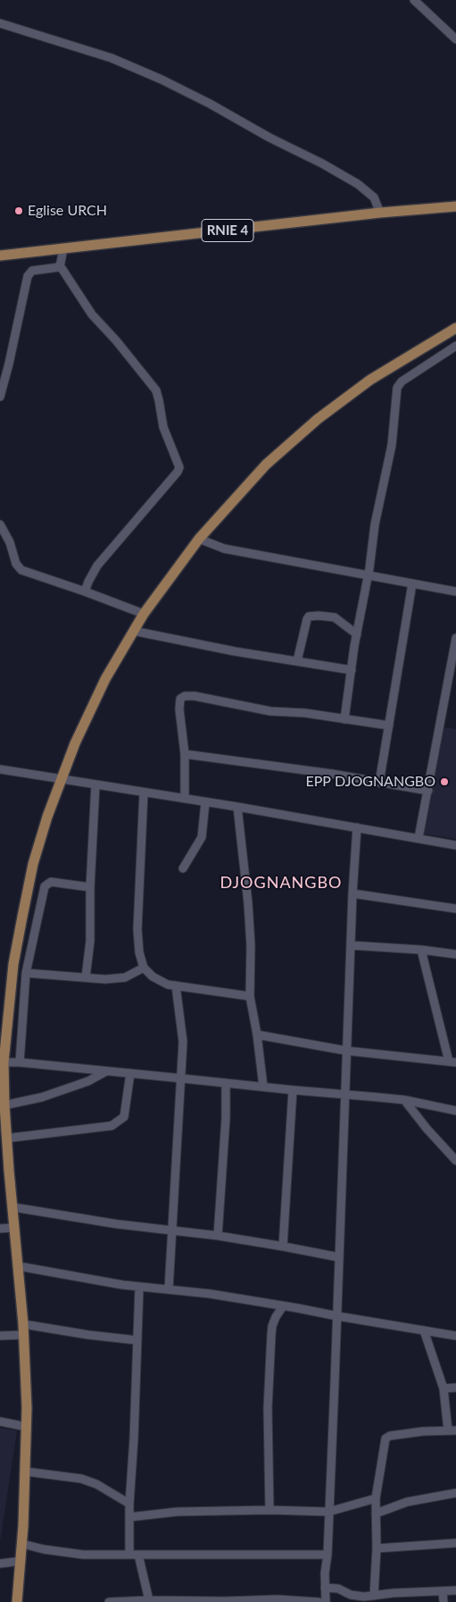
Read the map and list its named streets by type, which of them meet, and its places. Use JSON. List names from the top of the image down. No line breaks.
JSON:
{"streets":{"main road":["RNIE 4"]},"districts":["DJOGNANGBO"],"places":["Eglise URCH","EPP DJOGNANGBO"]}
